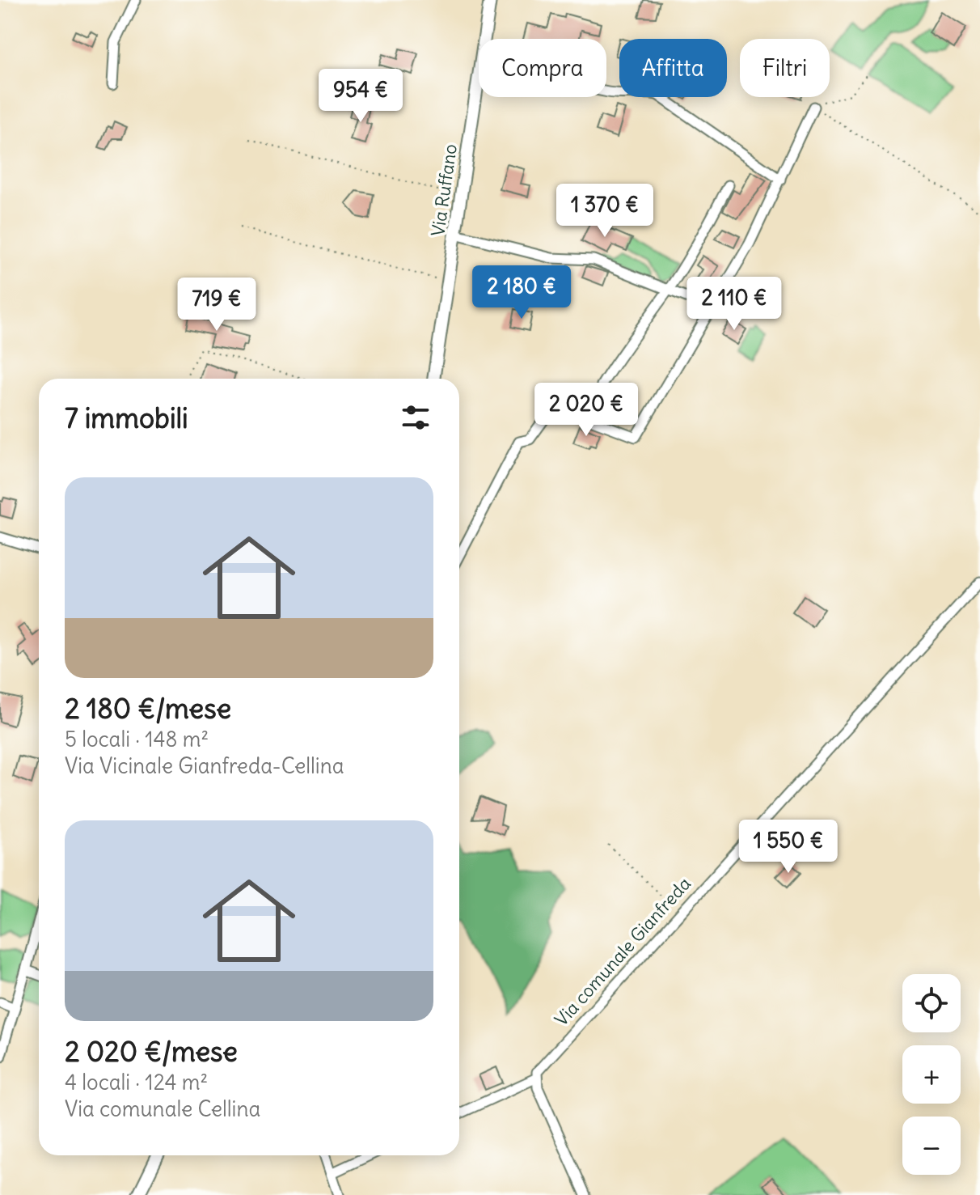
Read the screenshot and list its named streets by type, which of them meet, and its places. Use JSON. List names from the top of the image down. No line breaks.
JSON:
{"streets":{"street":["Via Ruffano","Via comunale Gianfreda"]},"page":{"chip":["Compra","Affitta","Filtri"],"price":["954 €","1 370 €","2 180 €","2 110 €","719 €","2 020 €","1 550 €"],"heading":"7 immobili","list":[{"name":"2 180 €/mese","note":"5 locali · 148 m² · Via Vicinale Gianfreda-Cellina"},{"name":"2 020 €/mese","note":"4 locali · 124 m² · Via comunale Cellina"}],"map_buttons":["+","−"]}}
